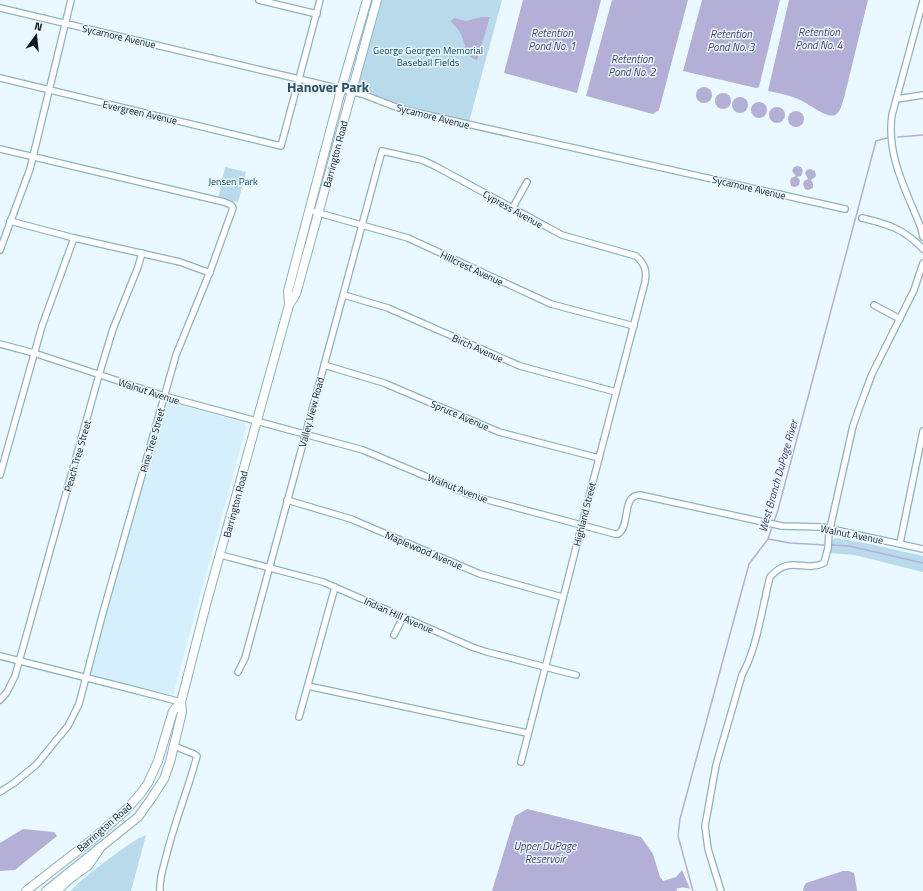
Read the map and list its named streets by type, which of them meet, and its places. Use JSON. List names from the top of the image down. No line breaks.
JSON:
{"streets":{"main road":["Barrington Road"],"street":["Sycamore Avenue","Evergreen Avenue","Cypress Avenue","Hillcrest Avenue","Birch Avenue","Walnut Avenue","Valley View Road","Spruce Avenue","Pine Tree Street","Peach Tree Street","Highland Street","Maplewood Avenue","Indian Hill Avenue"]},"crossings":[["Sycamore Avenue","Evergreen Avenue"],["Sycamore Avenue","Barrington Road"],["Barrington Road","Hillcrest Avenue"],["Barrington Road","Walnut Avenue"],["Barrington Road","Indian Hill Avenue"],["Cypress Avenue","Valley View Road"],["Cypress Avenue","Highland Street"],["Hillcrest Avenue","Valley View Road"],["Hillcrest Avenue","Highland Street"],["Birch Avenue","Valley View Road"],["Birch Avenue","Highland Street"],["Walnut Avenue","Valley View Road"],["Walnut Avenue","Pine Tree Street"],["Walnut Avenue","Peach Tree Street"],["Walnut Avenue","Highland Street"],["Valley View Road","Spruce Avenue"],["Valley View Road","Maplewood Avenue"],["Valley View Road","Indian Hill Avenue"],["Spruce Avenue","Highland Street"],["Highland Street","Maplewood Avenue"],["Highland Street","Indian Hill Avenue"]],"districts":["Hanover Park"],"water":["Retention Pond No. 4","Retention Pond No. 1","Retention Pond No. 3","Retention Pond No. 2","West Branch DuPage River","Upper DuPage Reservoir"],"parks":["George Georgen Memorial Baseball Fields","Jensen Park"],"north":"top"}
